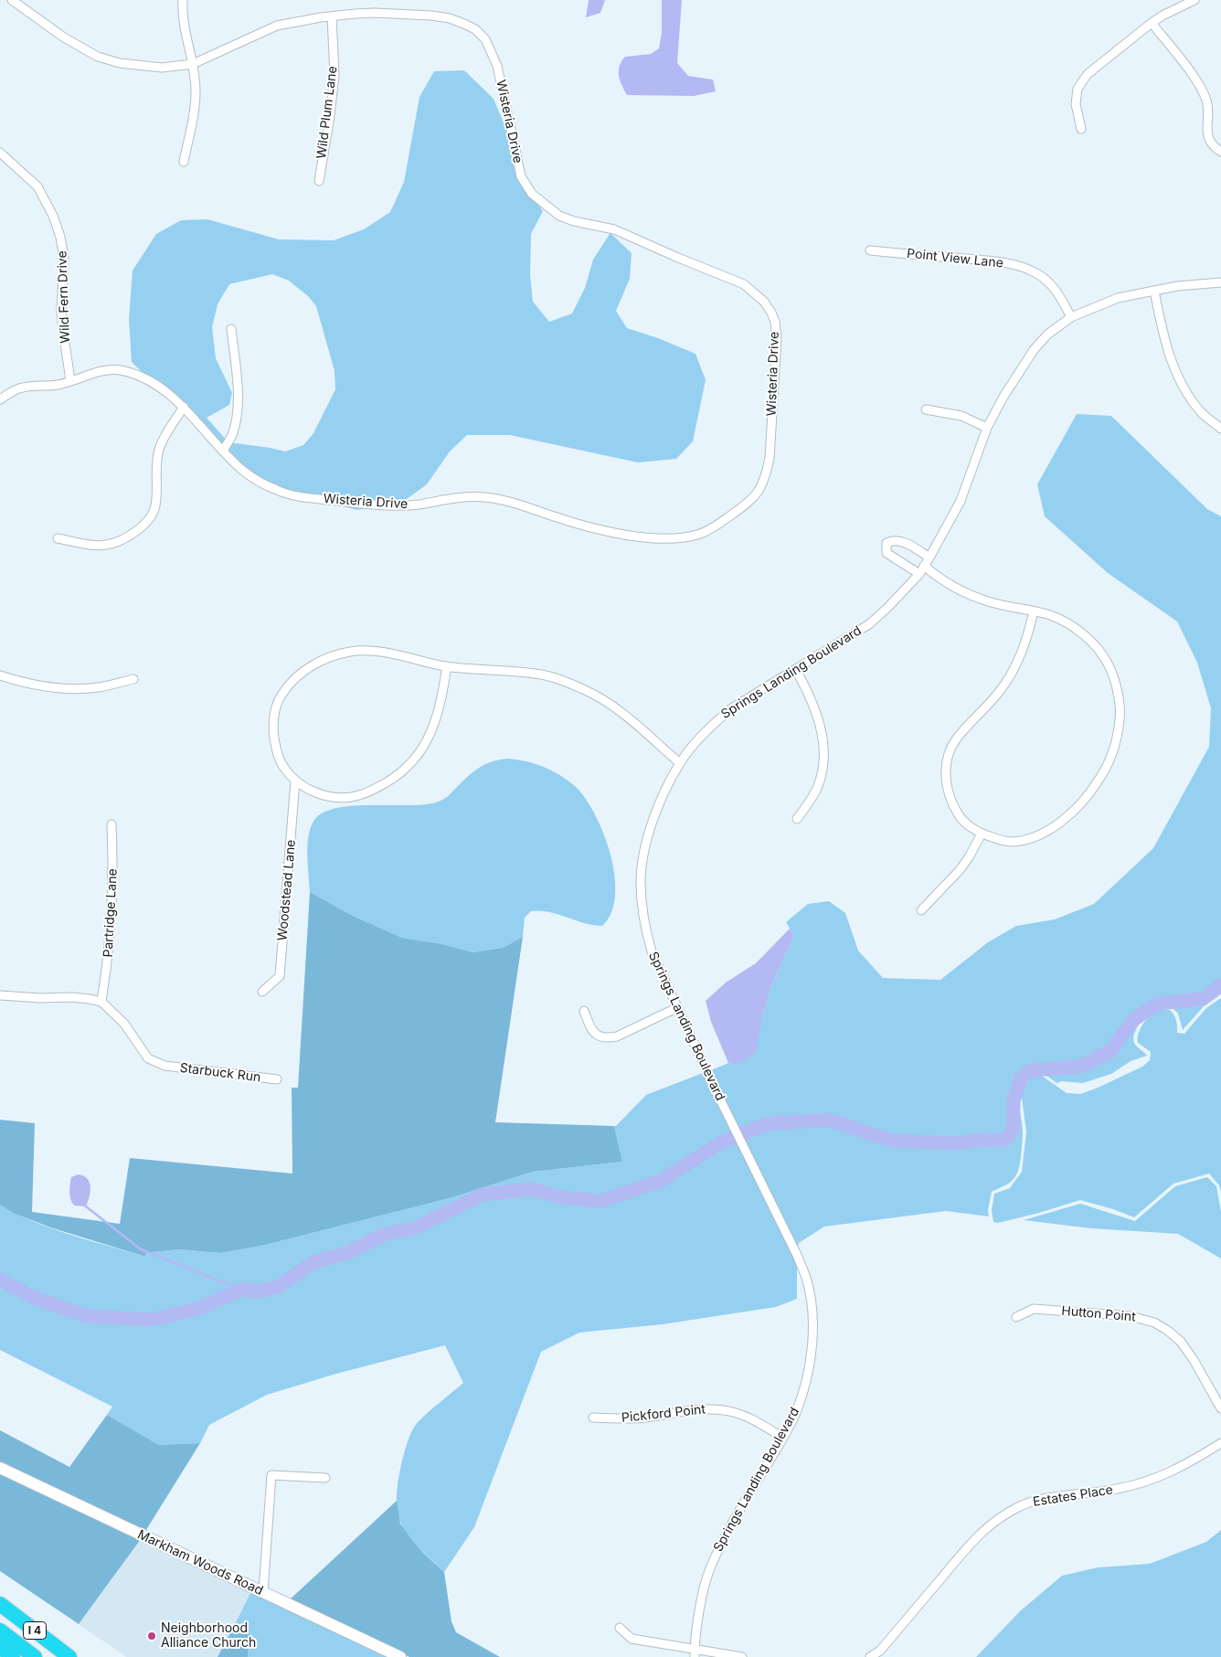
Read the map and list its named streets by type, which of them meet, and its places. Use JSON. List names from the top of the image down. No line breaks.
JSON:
{"streets":{"highway":["I 4"],"main road":["Markham Woods Road"],"street":["Wild Plum Lane","Wisteria Drive","Point View Lane","Wild Fern Drive","Springs Landing Boulevard","Woodstead Lane","Partridge Lane","Starbuck Run","Hutton Point","Pickford Point","Estates Place"]},"crossings":[["Wild Plum Lane","Wisteria Drive"],["Wisteria Drive","Wild Fern Drive"],["Point View Lane","Springs Landing Boulevard"],["Springs Landing Boulevard","Pickford Point"],["Partridge Lane","Starbuck Run"]],"places":["Neighborhood Alliance Church"]}
